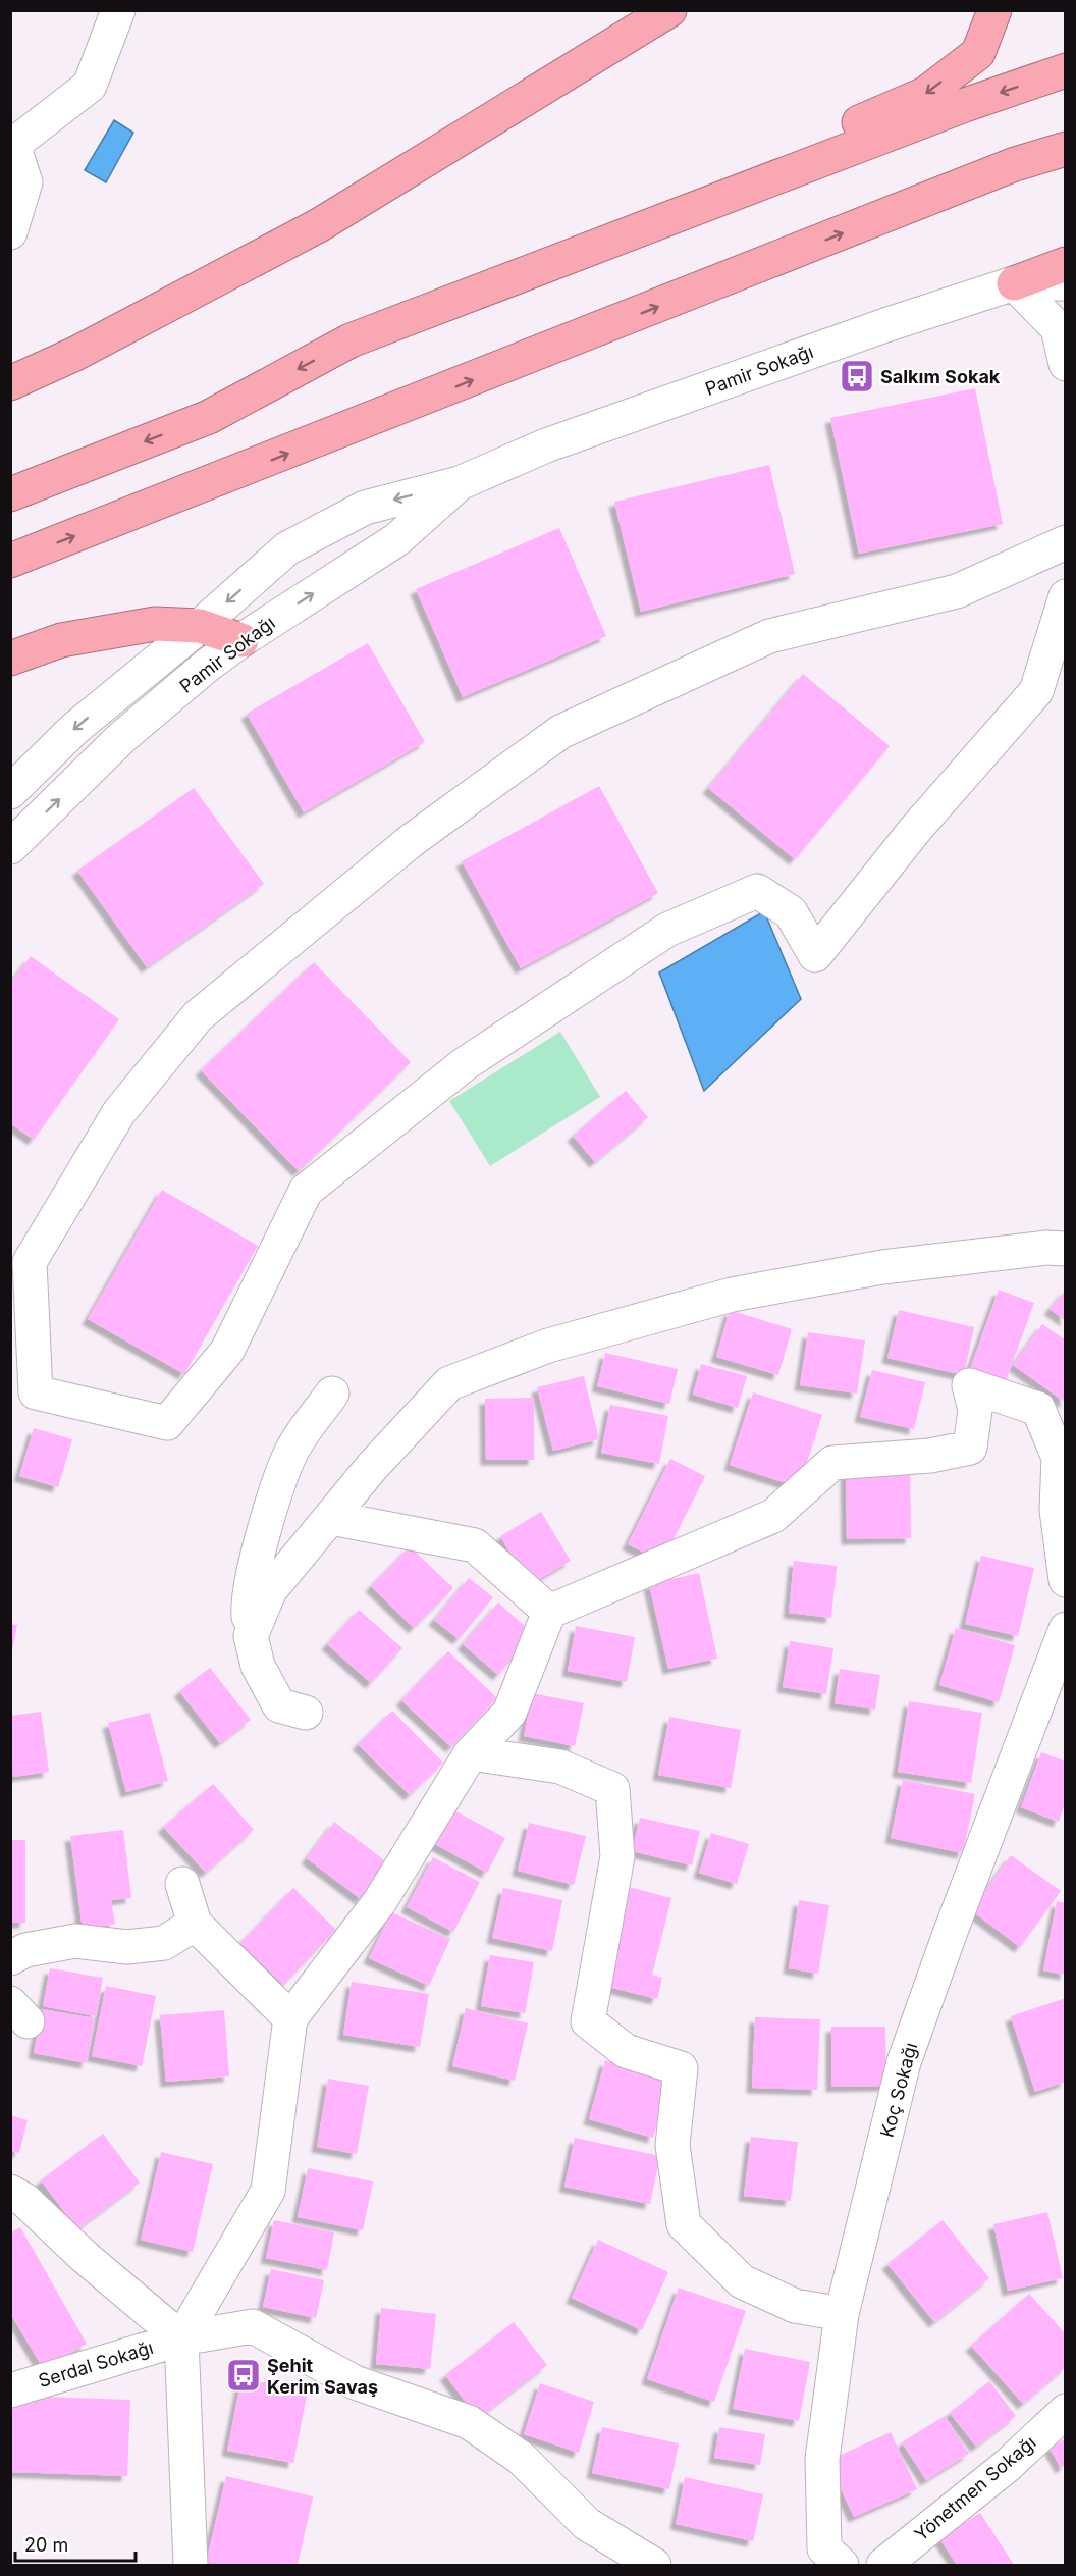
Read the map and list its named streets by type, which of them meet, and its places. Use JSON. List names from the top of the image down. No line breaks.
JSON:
{"streets":{"street":["Pamir Sokağı","Koç Sokağı","Serdal Sokağı","Yönetmen Sokağı"]},"places":{"bus stop":["Salkım Sokak","Şehit Kerim Savaş"]},"scale_bar":"20 m"}
